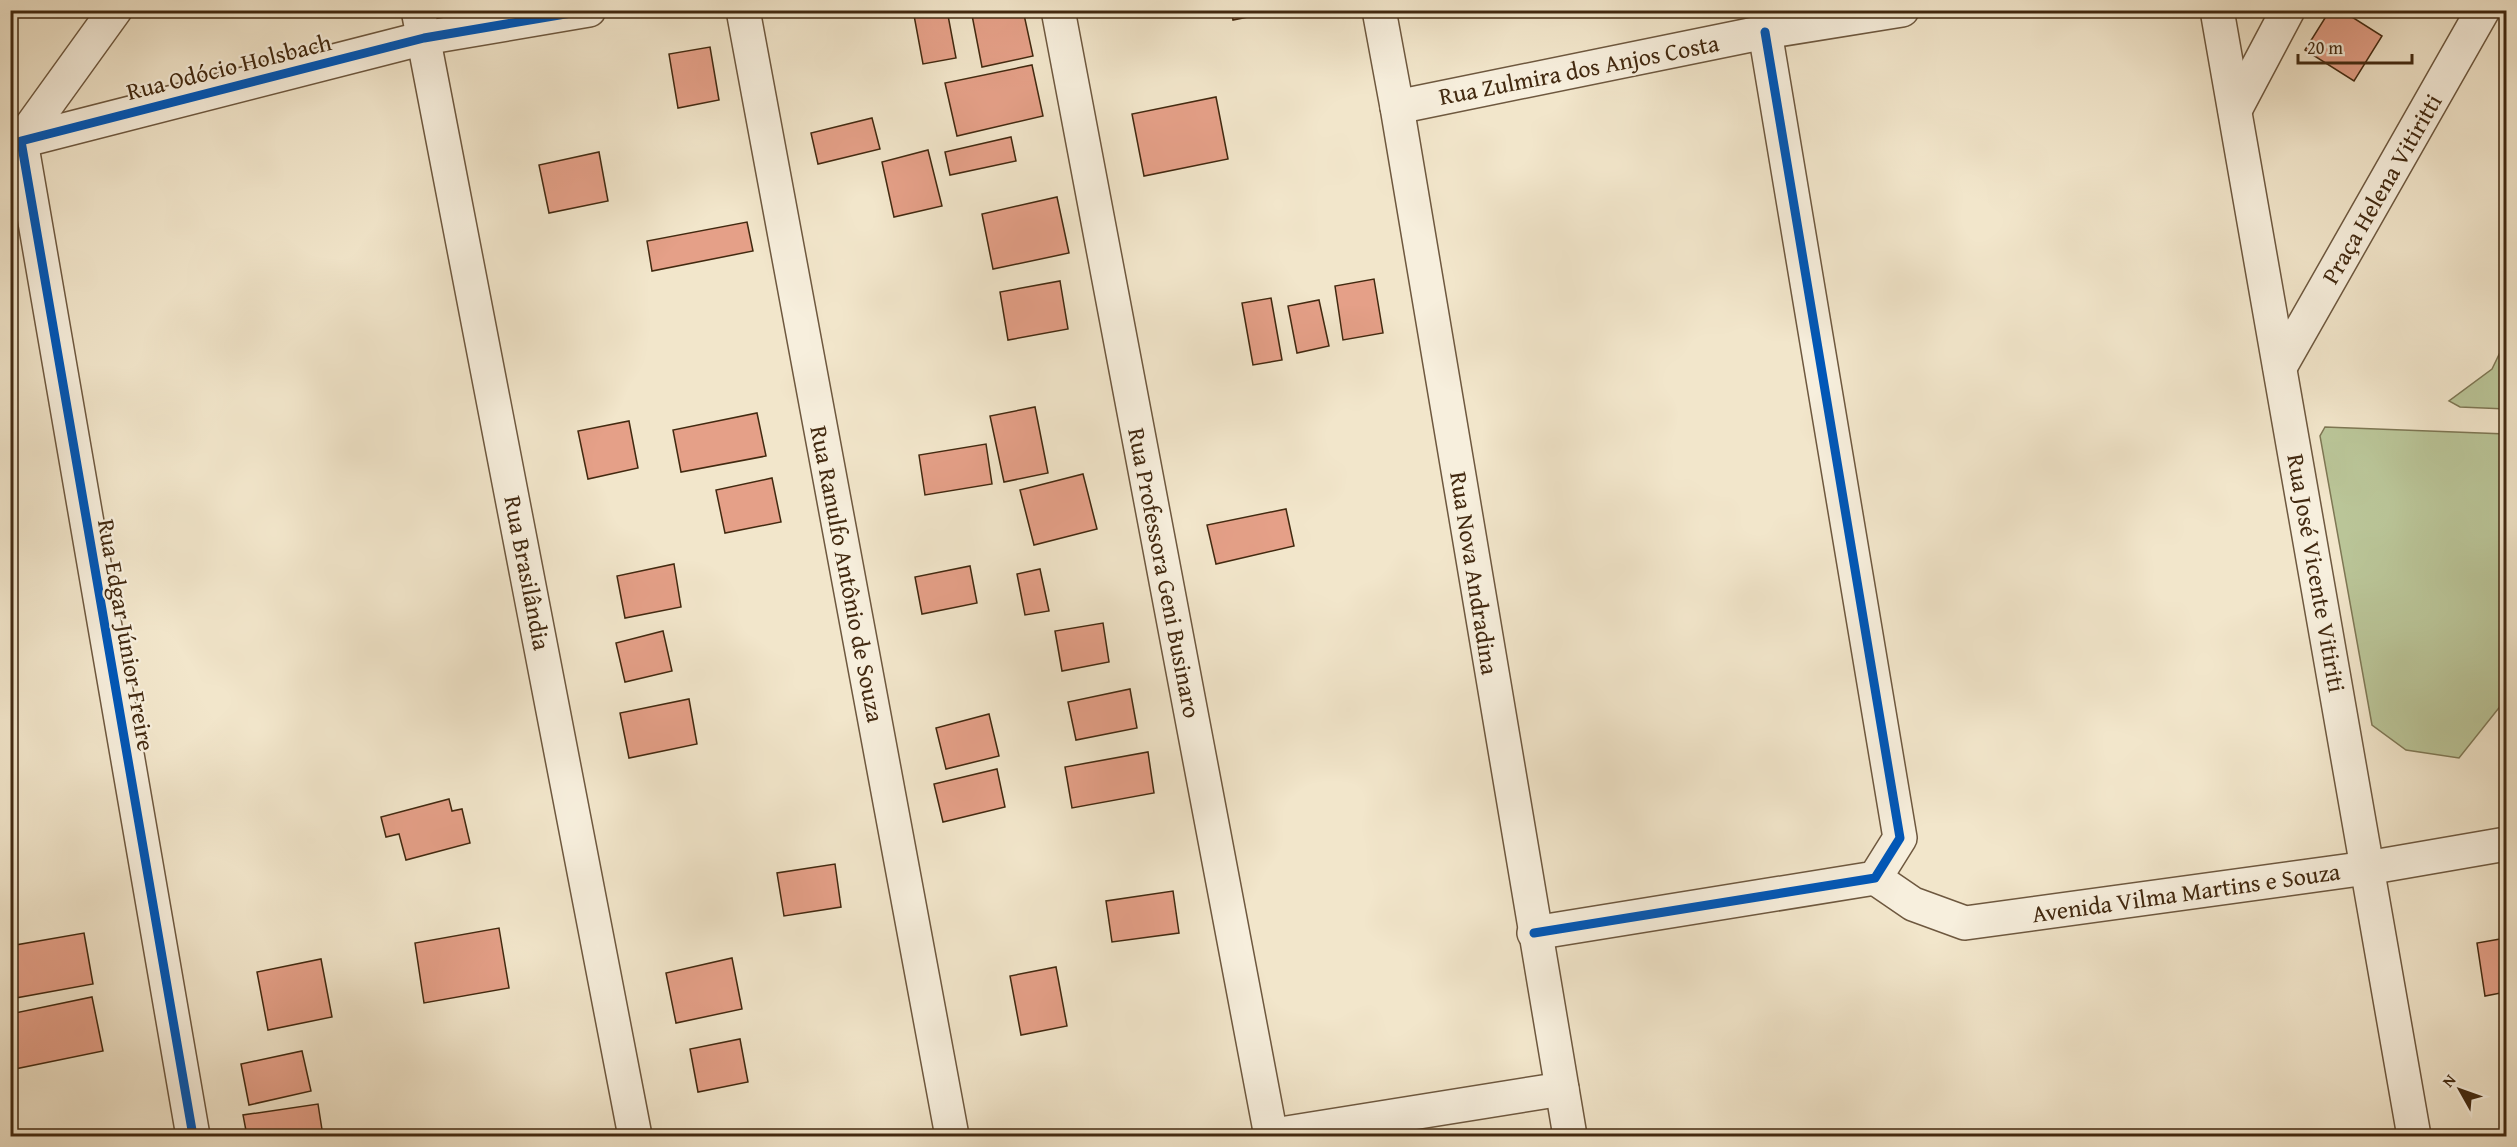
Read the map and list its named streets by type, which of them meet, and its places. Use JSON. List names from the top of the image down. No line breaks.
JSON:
{"streets":{"street":["Rua Odócio Holsbach","Rua Zulmira dos Anjos Costa","Praça Helena Vitiritti","Rua Brasilândia","Rua Professora Geni Businaro","Rua Nova Andradina","Rua José Vicente Vitiriti","Rua Ranulfo Antônio de Souza","Rua Edgar Júnior Freire","Avenida Vilma Martins e Souza"]},"crossings":[["Rua Odócio Holsbach","Rua Brasilândia"],["Rua Odócio Holsbach","Rua Edgar Júnior Freire"],["Rua Zulmira dos Anjos Costa","Rua Nova Andradina"],["Praça Helena Vitiritti","Rua José Vicente Vitiriti"],["Rua José Vicente Vitiriti","Avenida Vilma Martins e Souza"]],"scale_bar":"20 m","north":"top left"}
